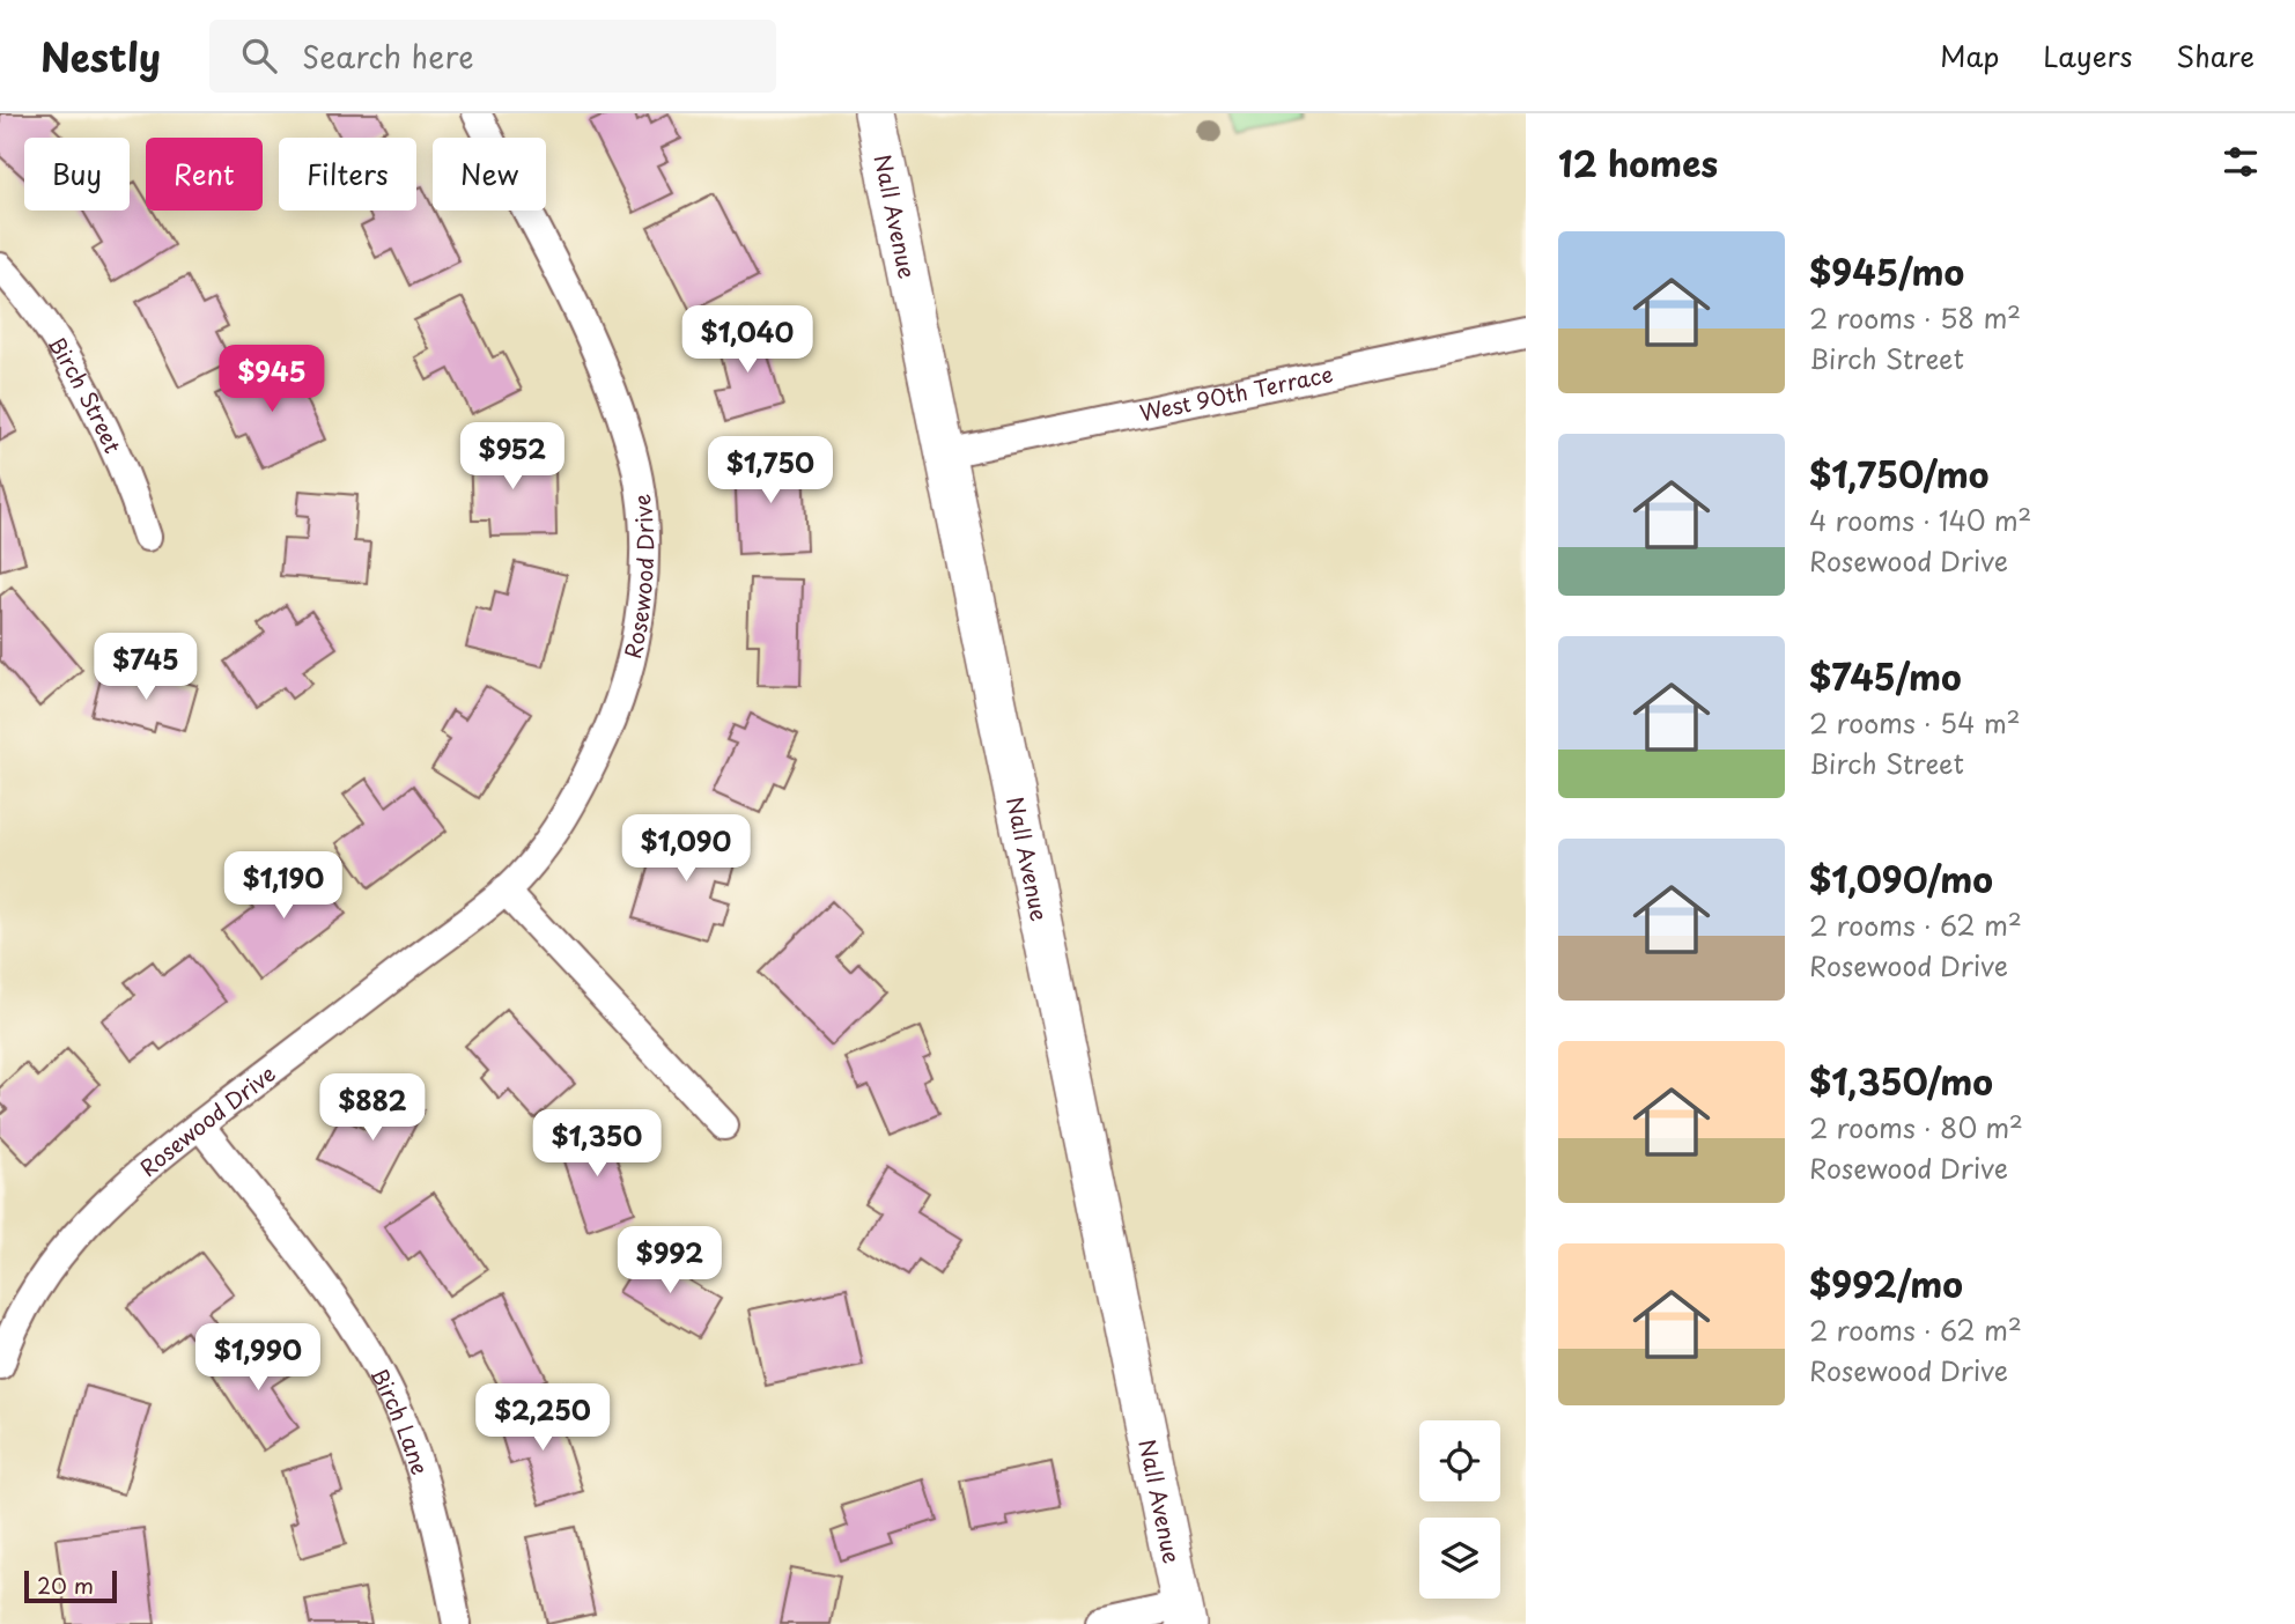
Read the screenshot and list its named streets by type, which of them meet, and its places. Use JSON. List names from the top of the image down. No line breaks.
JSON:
{"streets":{"main road":["Nall Avenue"],"street":["West 90th Terrace","Birch Street","Rosewood Drive","Birch Lane"]},"crossings":[["Nall Avenue","West 90th Terrace"],["Rosewood Drive","Birch Lane"]],"scale_bar":"20 m","page":{"header":"Nestly","search":"Search here","nav":["Map","Layers","Share"],"heading":"12 homes","chip":["Buy","Rent","Filters","New"],"list":[{"name":"$945/mo","note":"2 rooms · 58 m² · Birch Street"},{"name":"$1,750/mo","note":"4 rooms · 140 m² · Rosewood Drive"},{"name":"$745/mo","note":"2 rooms · 54 m² · Birch Street"},{"name":"$1,090/mo","note":"2 rooms · 62 m² · Rosewood Drive"},{"name":"$1,350/mo","note":"2 rooms · 80 m² · Rosewood Drive"},{"name":"$992/mo","note":"2 rooms · 62 m² · Rosewood Drive"}],"price":["$1,040","$945","$952","$1,750","$745","$1,090","$1,190","$882","$1,350","$992","$1,990","$2,250"],"scale":"20 m"}}
